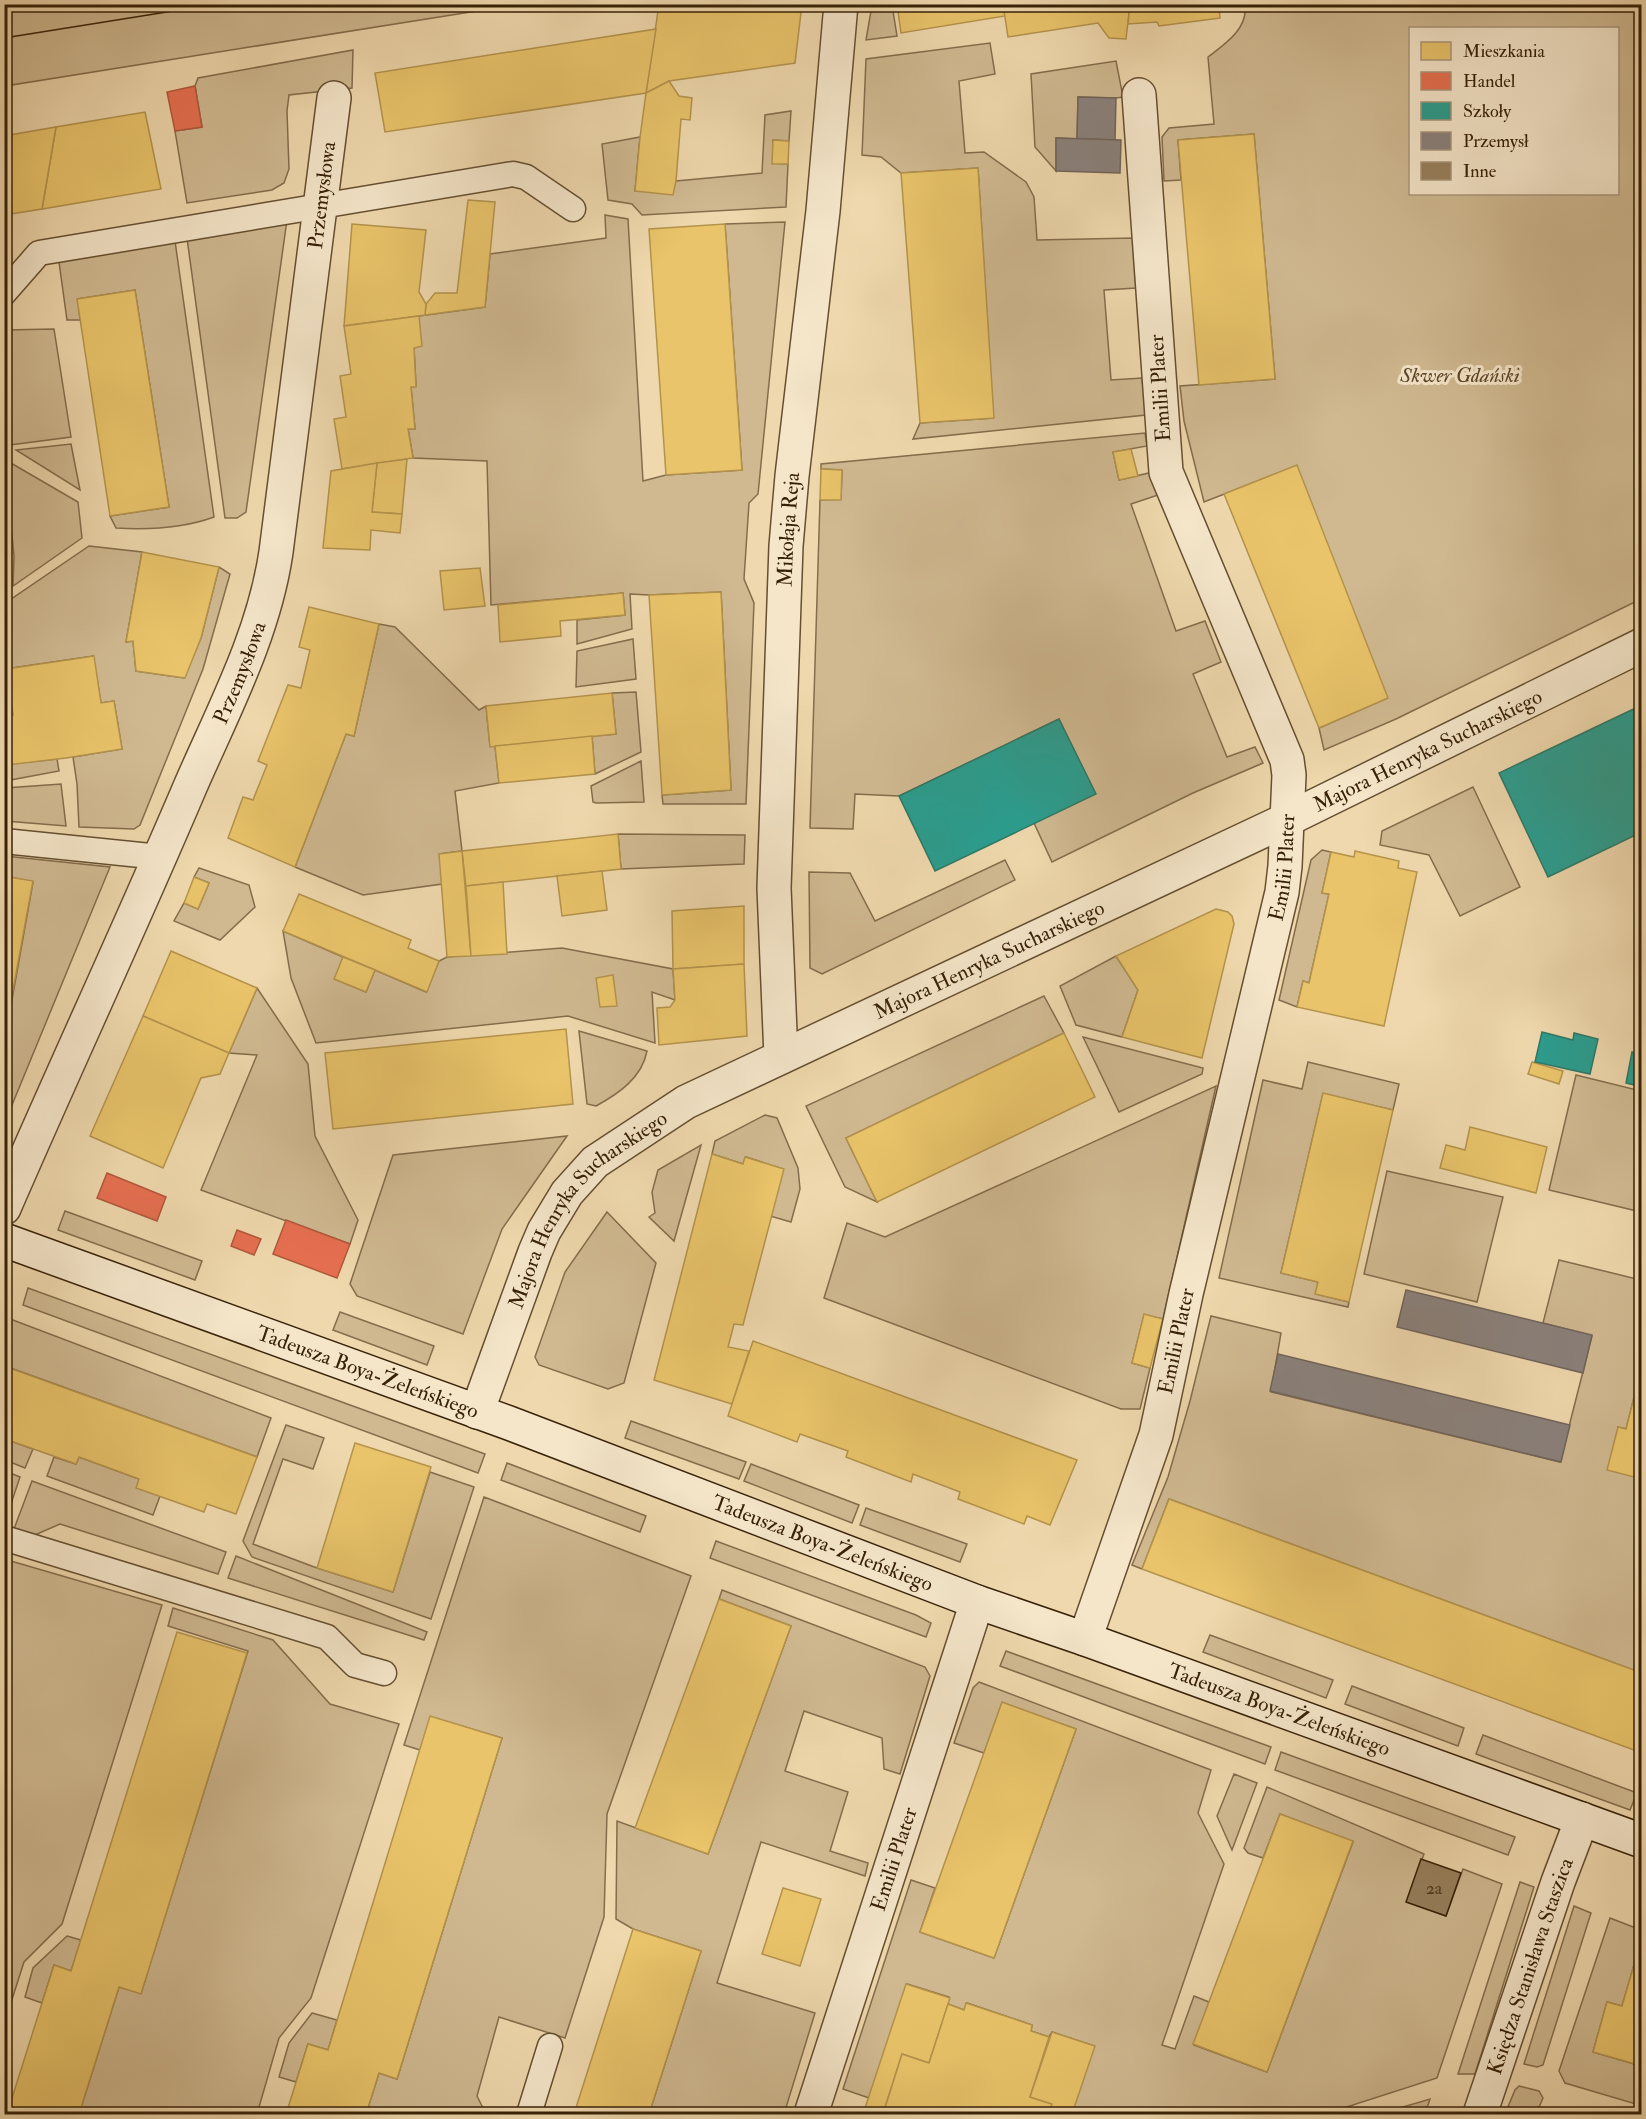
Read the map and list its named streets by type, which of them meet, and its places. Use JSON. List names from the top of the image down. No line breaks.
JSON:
{"streets":{"street":["Przemysłowa","Emilii Plater","Mikołaja Reja","Majora Henryka Sucharskiego","Tadeusza Boya-Żeleńskiego","Księdza Stanisława Staszica"]},"crossings":[["Emilii Plater","Majora Henryka Sucharskiego"],["Emilii Plater","Tadeusza Boya-Żeleńskiego"],["Mikołaja Reja","Majora Henryka Sucharskiego"],["Majora Henryka Sucharskiego","Tadeusza Boya-Żeleńskiego"],["Tadeusza Boya-Żeleńskiego","Księdza Stanisława Staszica"]],"parks":["Skwer Gdański"],"house_numbers":["2a"],"legend":["Mieszkania","Handel","Szkoły","Przemysł","Inne"]}
